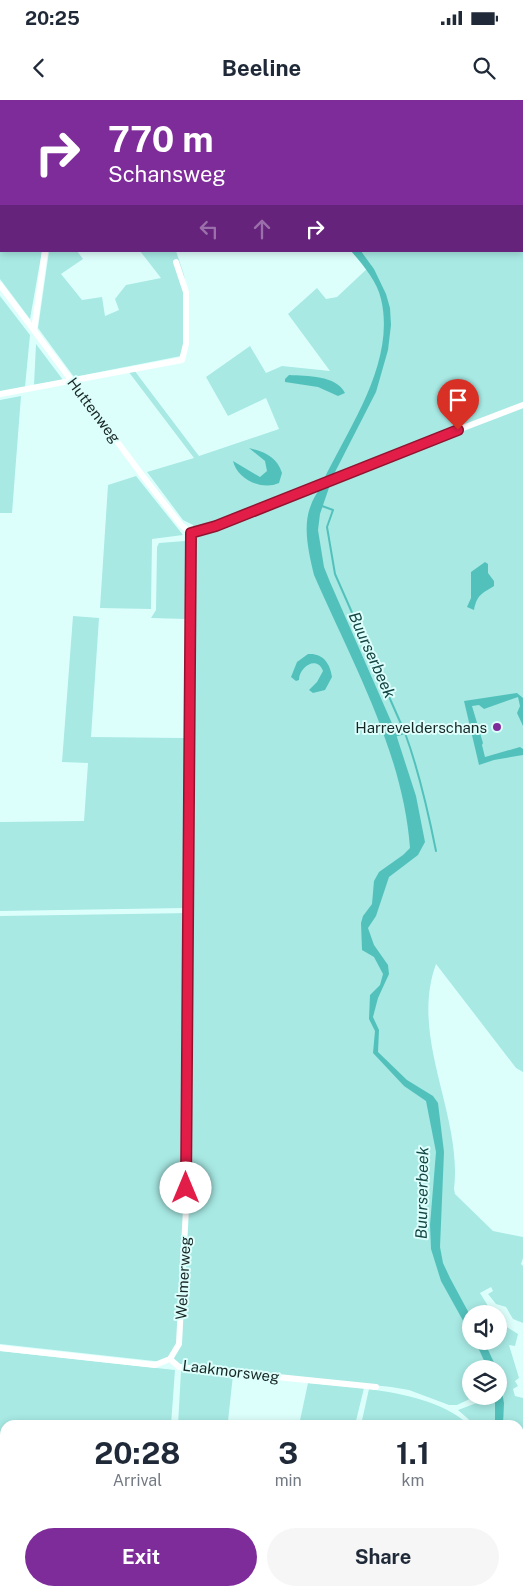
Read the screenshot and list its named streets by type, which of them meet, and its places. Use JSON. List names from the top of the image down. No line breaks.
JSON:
{"streets":{"street":["Huttenweg","Welmerweg","Laakmorsweg"]},"crossings":[["Huttenweg","Welmerweg"],["Welmerweg","Laakmorsweg"]],"water":["Buurserbeek"],"places":["Harrevelderschans"],"page":{"status":"20:25","header":"Beeline","turn":["770 m","Schansweg"],"eta":["20:28","Arrival","3","min","1.1","km"],"buttons":["Exit","Share"]}}
